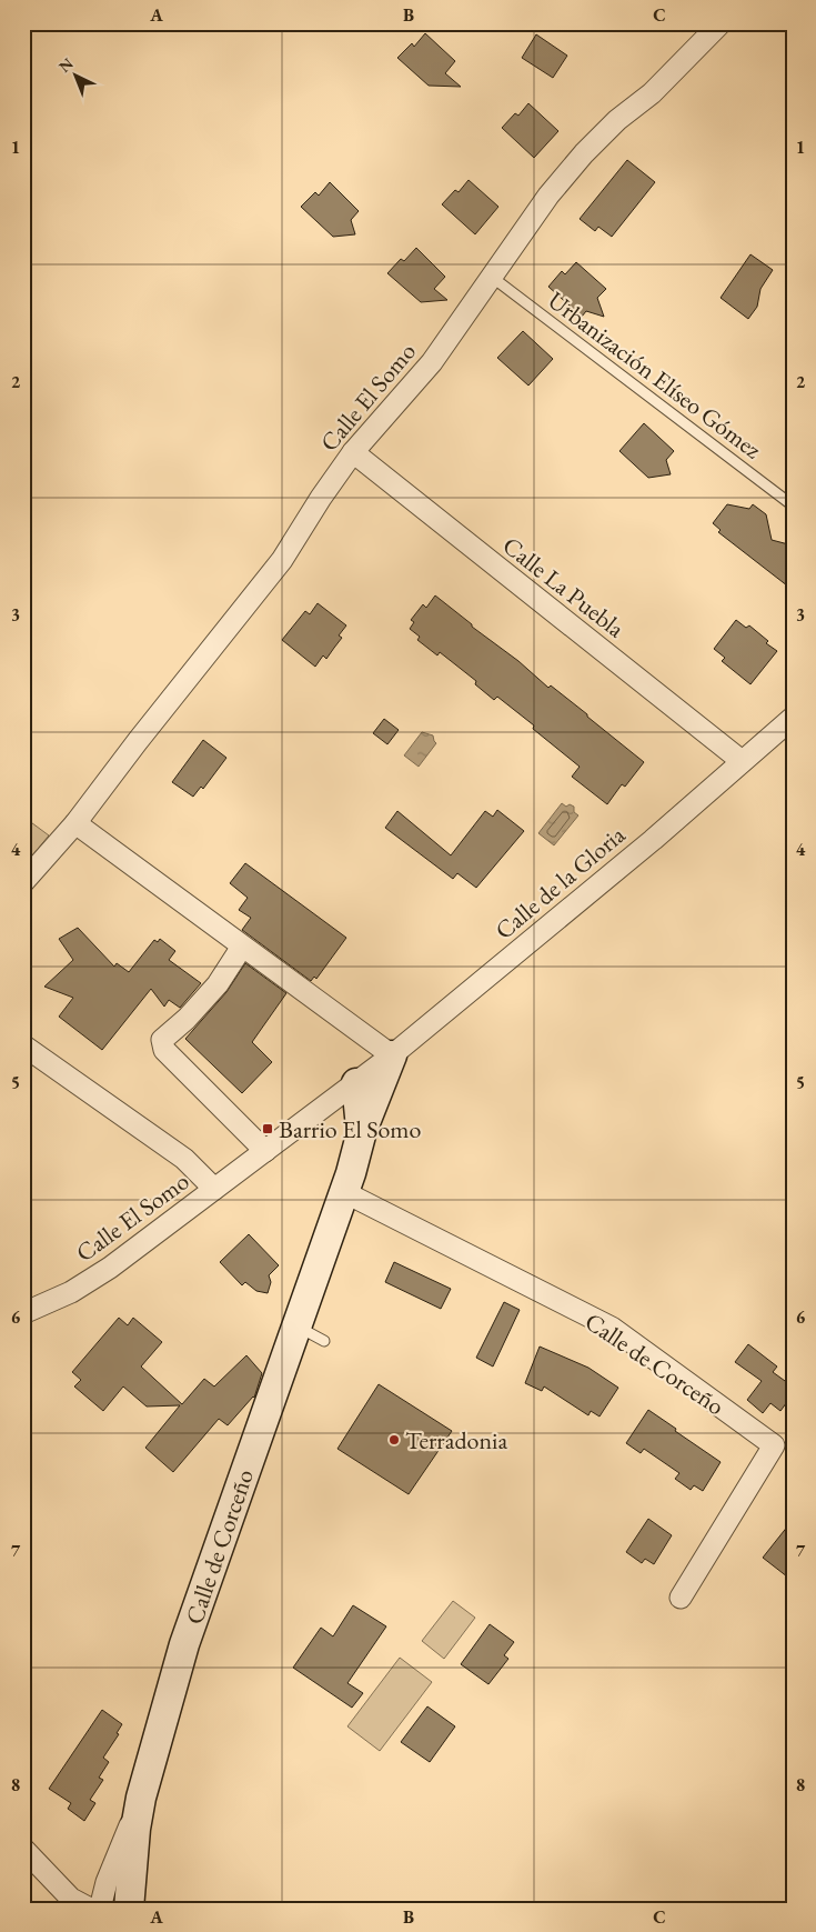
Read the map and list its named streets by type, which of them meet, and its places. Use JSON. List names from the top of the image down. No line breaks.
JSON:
{"streets":{"main road":["Calle de Corceño"],"street":["Calle El Somo","Calle La Puebla","Calle de la Gloria"],"lane":["Urbanización Elíseo Gómez"]},"crossings":[["Urbanización Elíseo Gómez","Calle El Somo"],["Calle El Somo","Calle La Puebla"],["Calle El Somo","Calle de la Gloria"],["Calle El Somo","Calle de Corceño"],["Calle La Puebla","Calle de la Gloria"],["Calle de la Gloria","Calle de Corceño"]],"places":{"transit":["Barrio El Somo"],"other":["Terradonia"]},"north":"top left","grid":{"columns":["A","B","C"],"rows":["1","2","3","4","5","6","7","8"]}}
